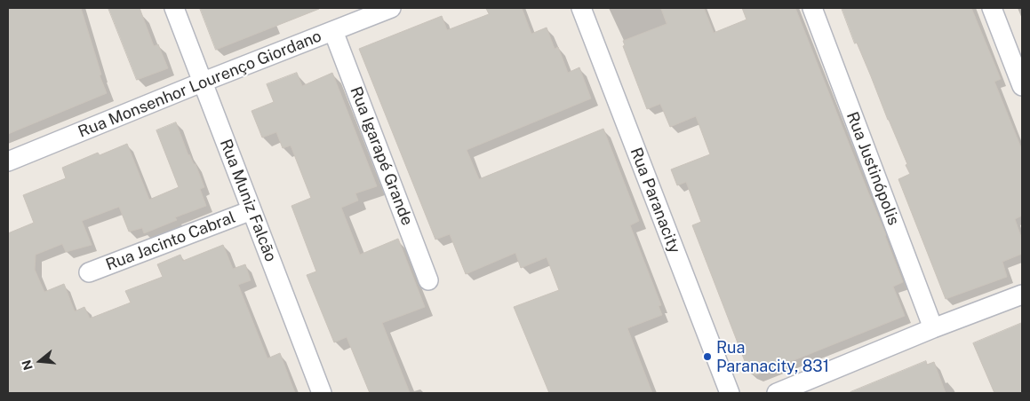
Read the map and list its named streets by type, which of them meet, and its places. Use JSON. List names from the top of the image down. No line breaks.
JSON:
{"streets":{"street":["Rua Monsenhor Lourenço Giordano","Rua Igarapé Grande","Rua Justinópolis","Rua Muniz Falcão","Rua Paranacity","Rua Jacinto Cabral"]},"crossings":[["Rua Monsenhor Lourenço Giordano","Rua Igarapé Grande"],["Rua Monsenhor Lourenço Giordano","Rua Muniz Falcão"],["Rua Muniz Falcão","Rua Jacinto Cabral"]],"places":["Rua Paranacity, 831"],"north":"left"}
